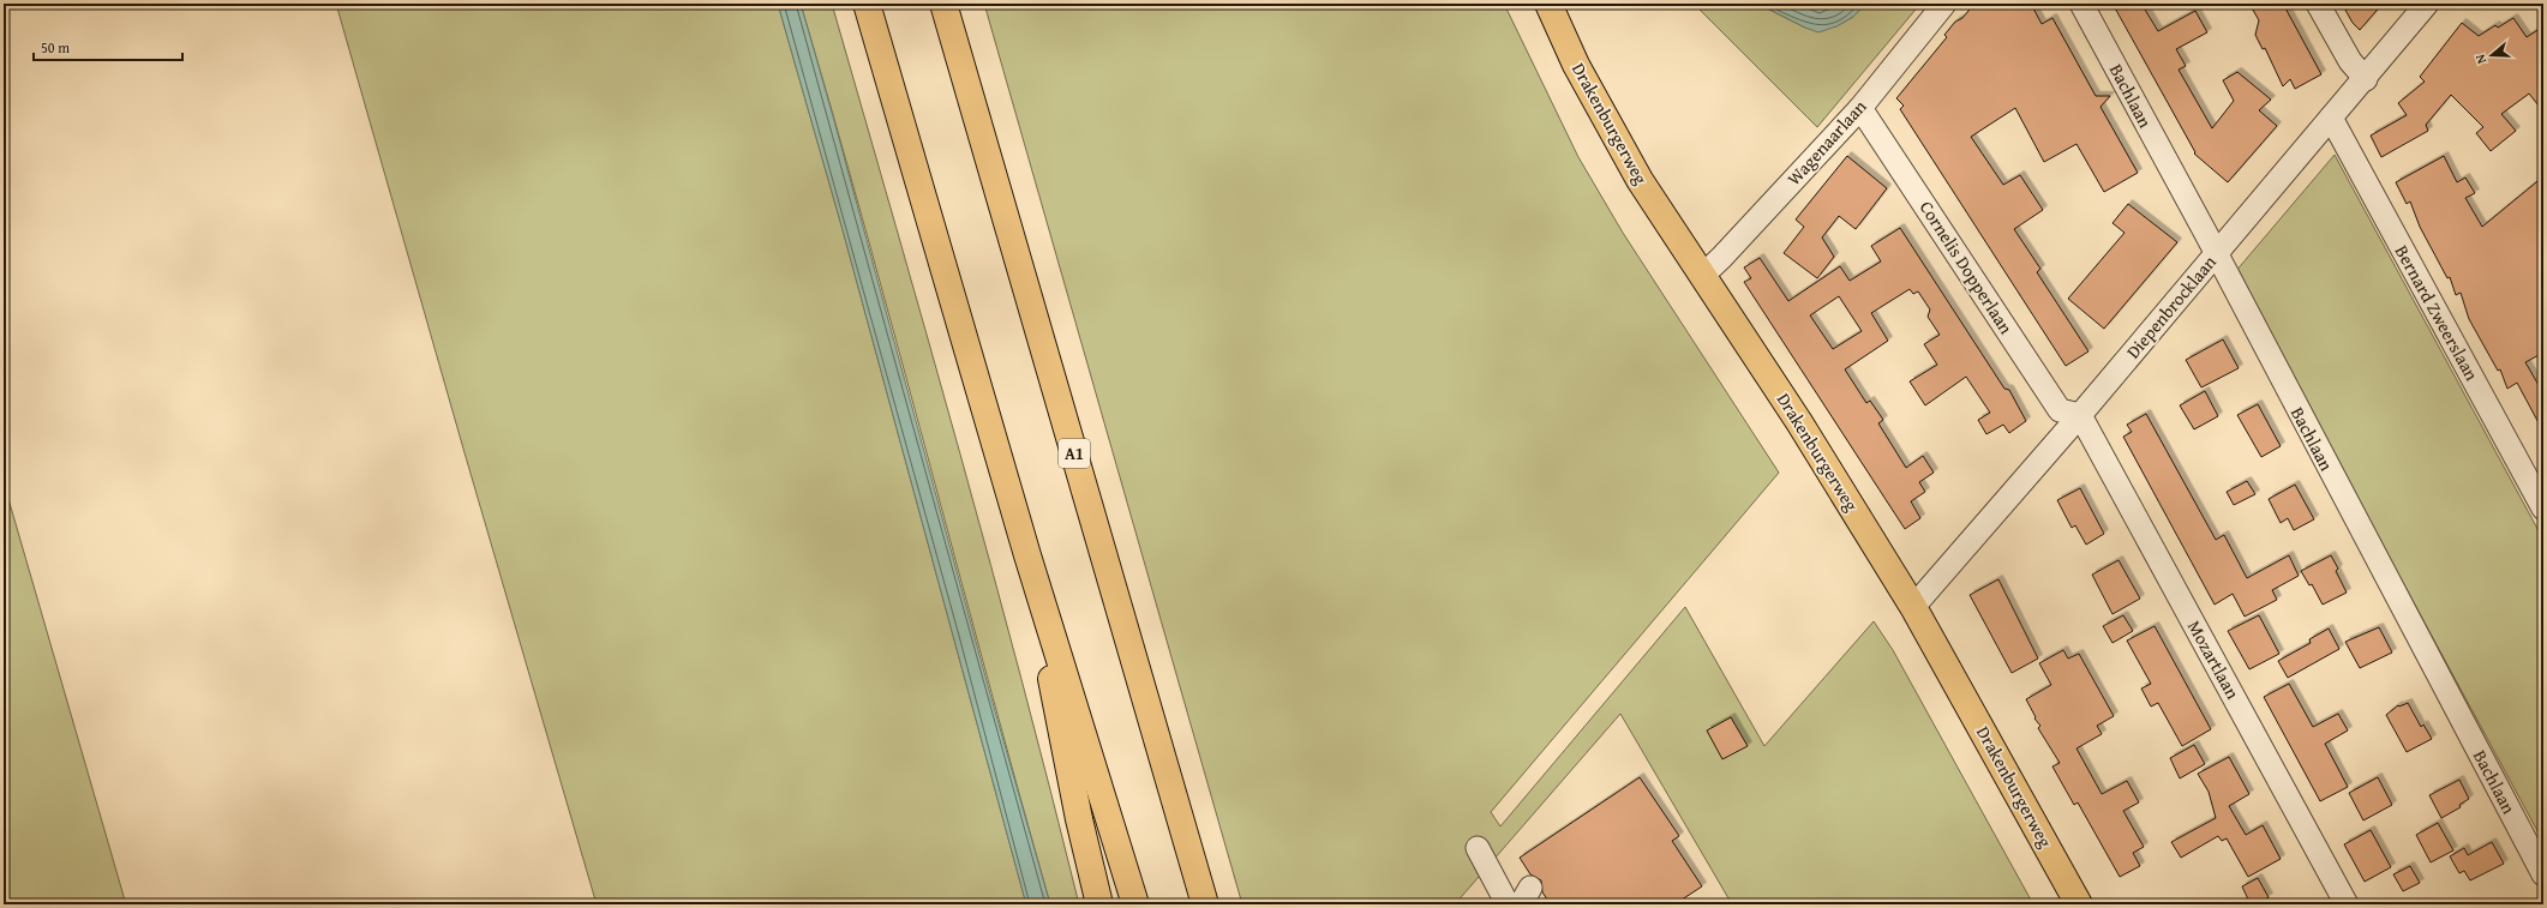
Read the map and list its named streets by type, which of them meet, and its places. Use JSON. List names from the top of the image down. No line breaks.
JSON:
{"streets":{"main road":["Drakenburgerweg","A1"],"street":["Bachlaan","Wagenaarlaan","Cornelis Dopperlaan","Diepenbrocklaan","Bernard Zweerslaan","Mozartlaan"]},"crossings":[["Bachlaan","Diepenbrocklaan"],["Drakenburgerweg","Wagenaarlaan"],["Drakenburgerweg","Diepenbrocklaan"],["Wagenaarlaan","Cornelis Dopperlaan"],["Cornelis Dopperlaan","Diepenbrocklaan"],["Cornelis Dopperlaan","Mozartlaan"],["Diepenbrocklaan","Bernard Zweerslaan"],["Diepenbrocklaan","Mozartlaan"]],"scale_bar":"50 m","north":"left"}
